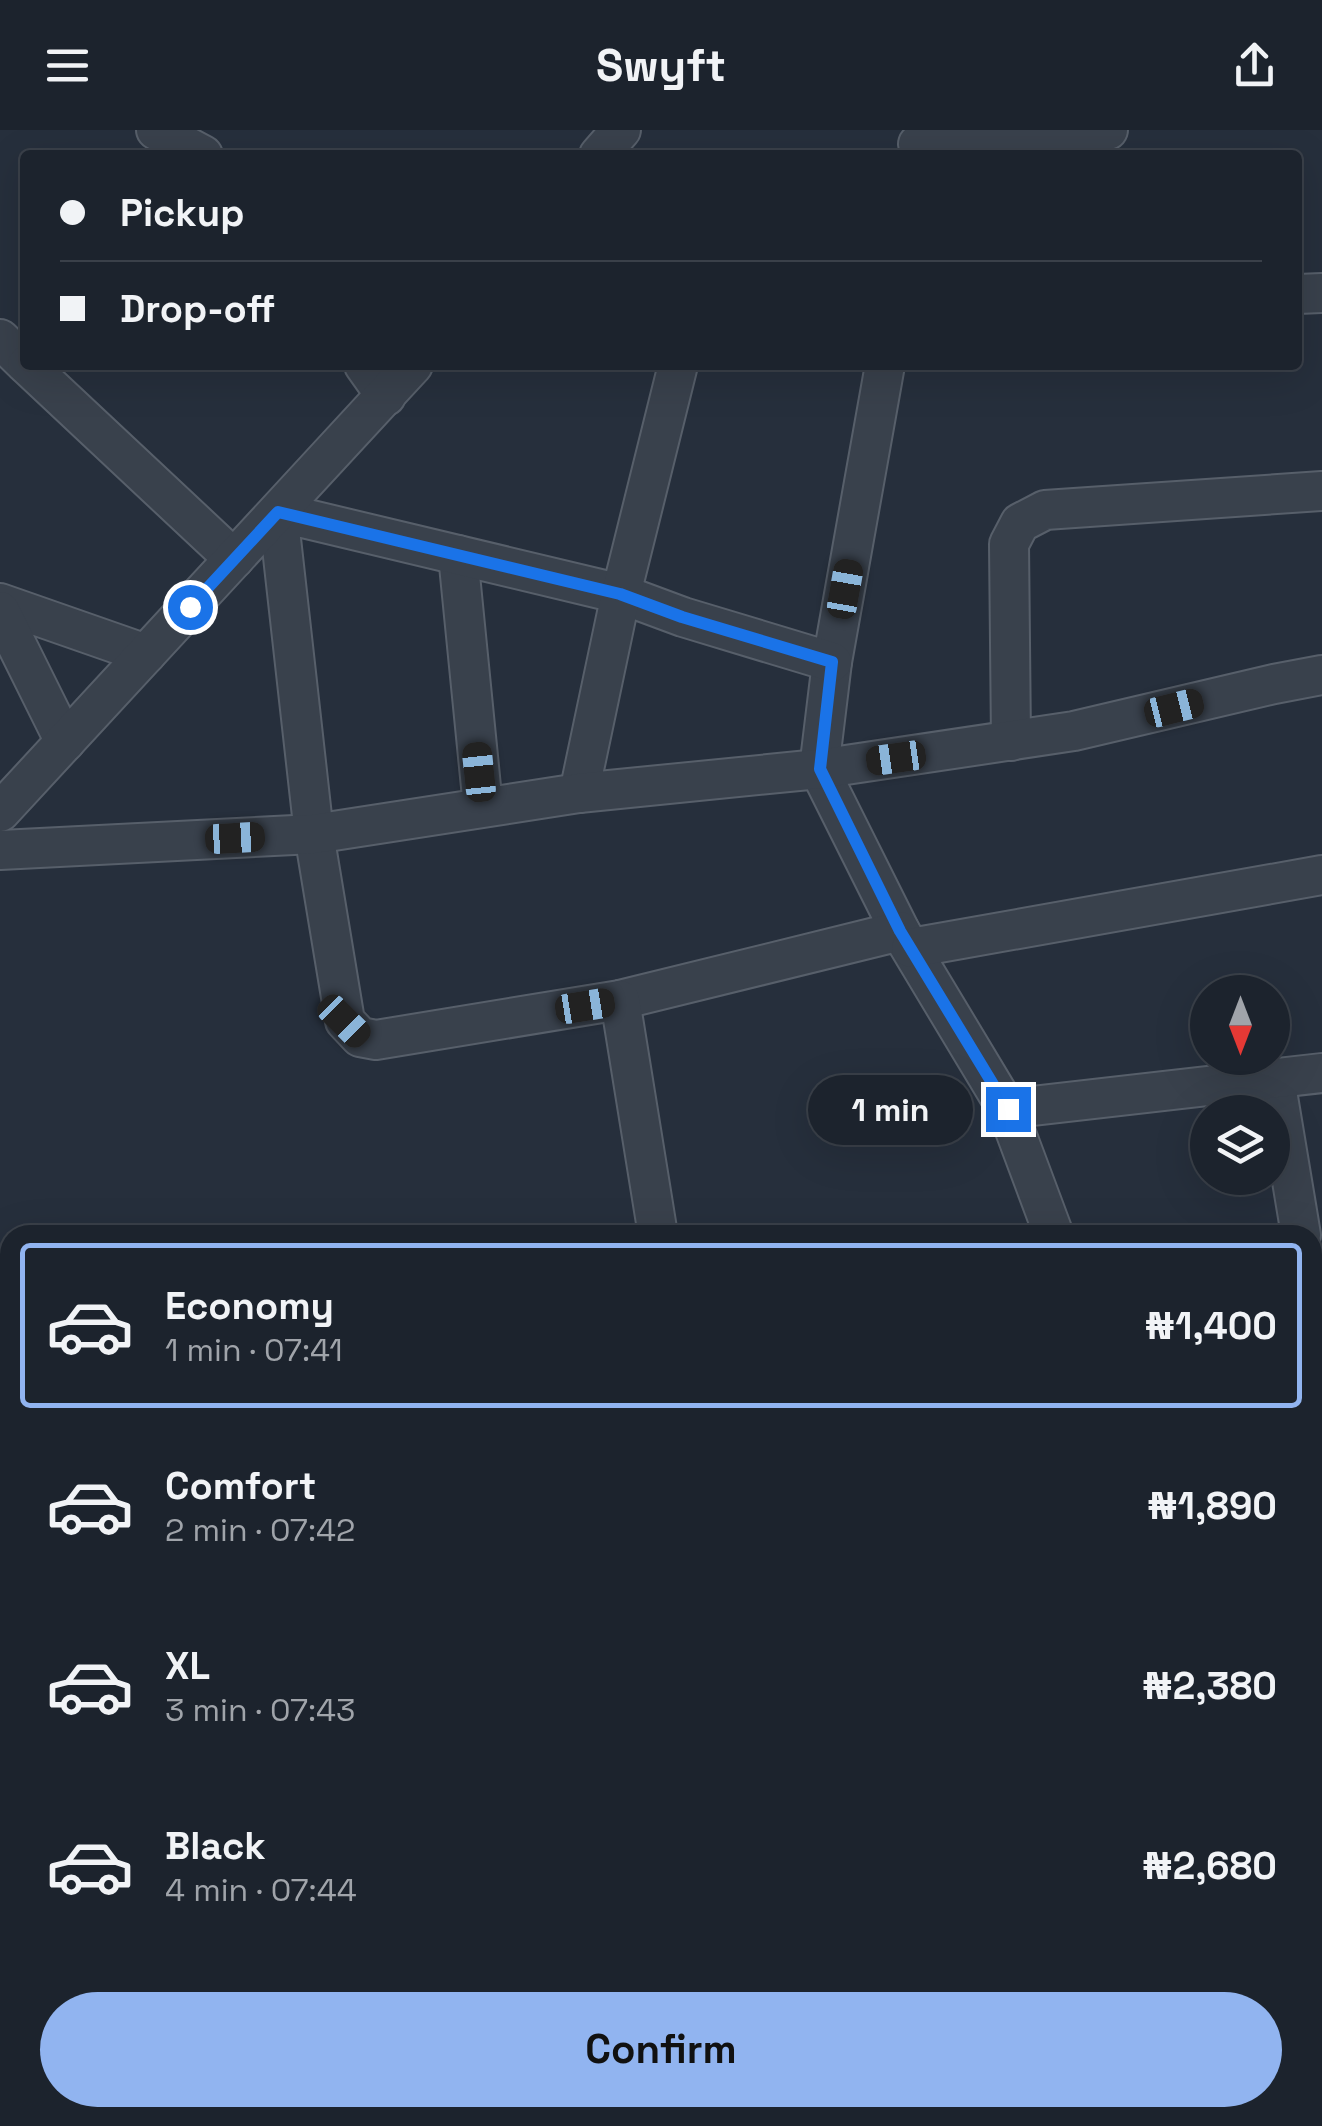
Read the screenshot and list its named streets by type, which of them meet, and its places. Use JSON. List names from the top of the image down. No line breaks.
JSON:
{"north":"bottom","page":{"header":"Swyft","banner":["Pickup","Drop-off"],"bubble":"1 min","list":[{"name":"Economy","note":"1 min · 07:41","value":"₦1,400"},{"name":"Comfort","note":"2 min · 07:42","value":"₦1,890"},{"name":"XL","note":"3 min · 07:43","value":"₦2,380"},{"name":"Black","note":"4 min · 07:44","value":"₦2,680"}],"buttons":"Confirm"}}
